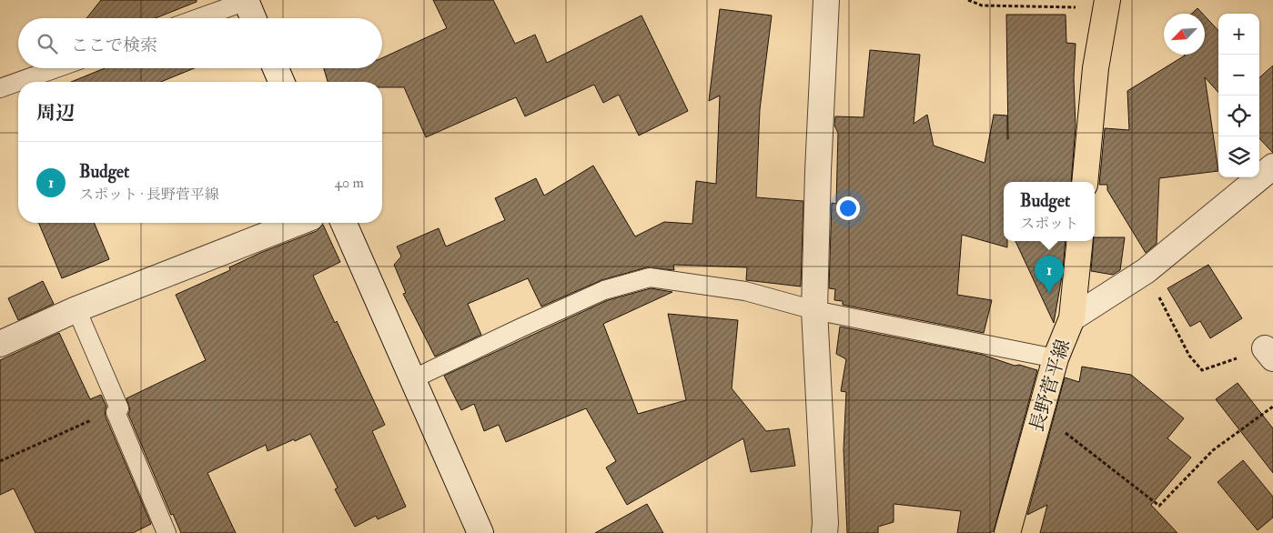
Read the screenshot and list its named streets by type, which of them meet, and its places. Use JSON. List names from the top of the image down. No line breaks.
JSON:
{"streets":{"main road":["長野菅平線"]},"north":"bottom left","page":{"map_buttons":["+","−"],"search":"ここで検索","heading":"周辺","list":[{"mark":"1","name":"Budget","note":"スポット · 長野菅平線","value":"40 m"}],"popup":["Budget","スポット"],"pins":"1"}}
